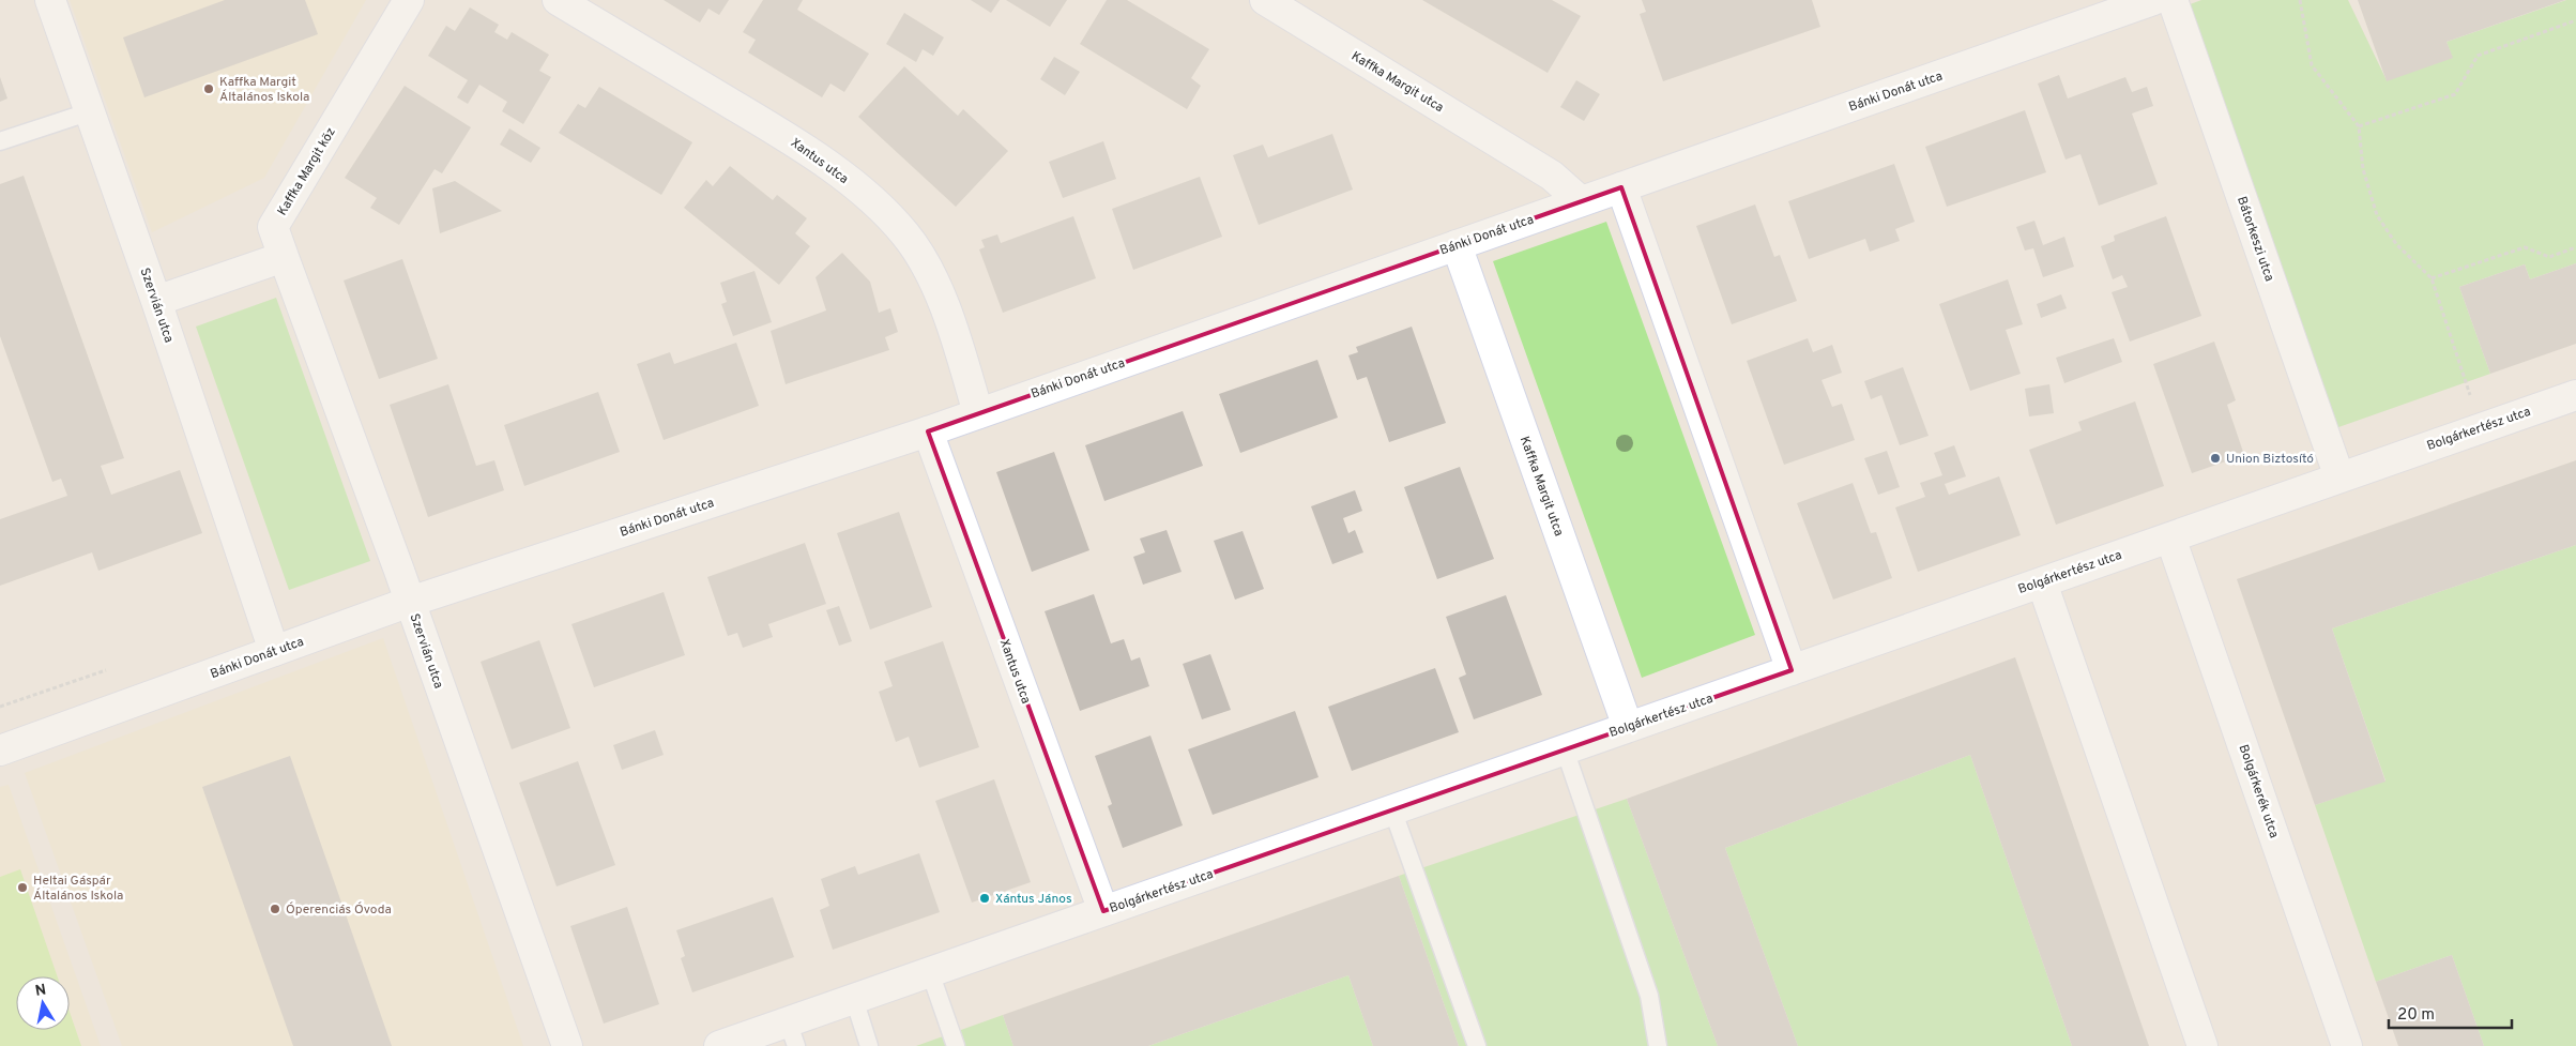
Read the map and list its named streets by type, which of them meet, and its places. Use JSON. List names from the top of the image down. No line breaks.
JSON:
{"streets":{"street":["Kaffka Margit utca","Bánki Donát utca","Xantus utca","Kaffka Margit köz","Bátorkeszi utca","Szervián utca","Bolgárkertész utca","Bolgárkerék utca"]},"crossings":[["Kaffka Margit utca","Bánki Donát utca"],["Kaffka Margit utca","Bolgárkertész utca"],["Bánki Donát utca","Xantus utca"],["Bánki Donát utca","Szervián utca"],["Xantus utca","Bolgárkertész utca"],["Kaffka Margit köz","Szervián utca"],["Bátorkeszi utca","Bolgárkertész utca"],["Bolgárkertész utca","Bolgárkerék utca"]],"places":["Kaffka Margit Általános Iskola","Union Biztosító","Heltai Gáspár Általános Iskola","Xántus János","Óperenciás Óvoda"],"scale_bar":"20 m","north":"top"}
